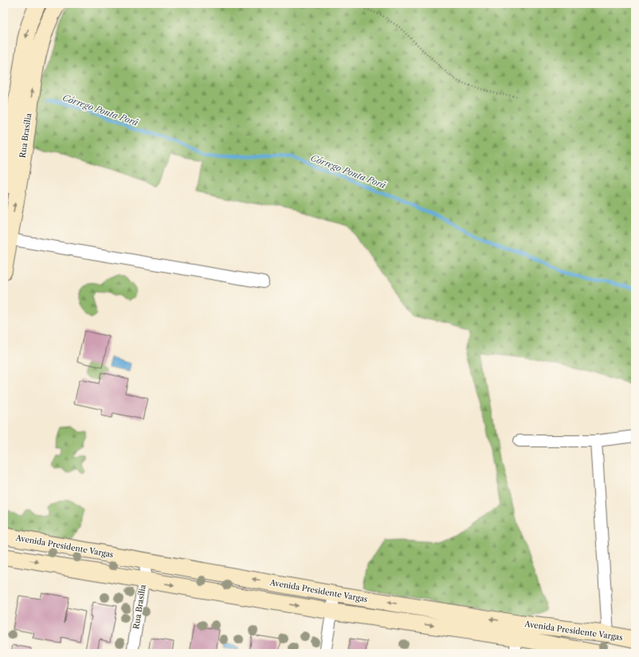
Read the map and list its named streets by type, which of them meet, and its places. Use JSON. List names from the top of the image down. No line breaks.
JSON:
{"streets":{"main road":["Rua Brasília","Avenida Presidente Vargas"]},"crossings":[["Rua Brasília","Avenida Presidente Vargas"]],"water":["Córrego Ponta Porã"]}
